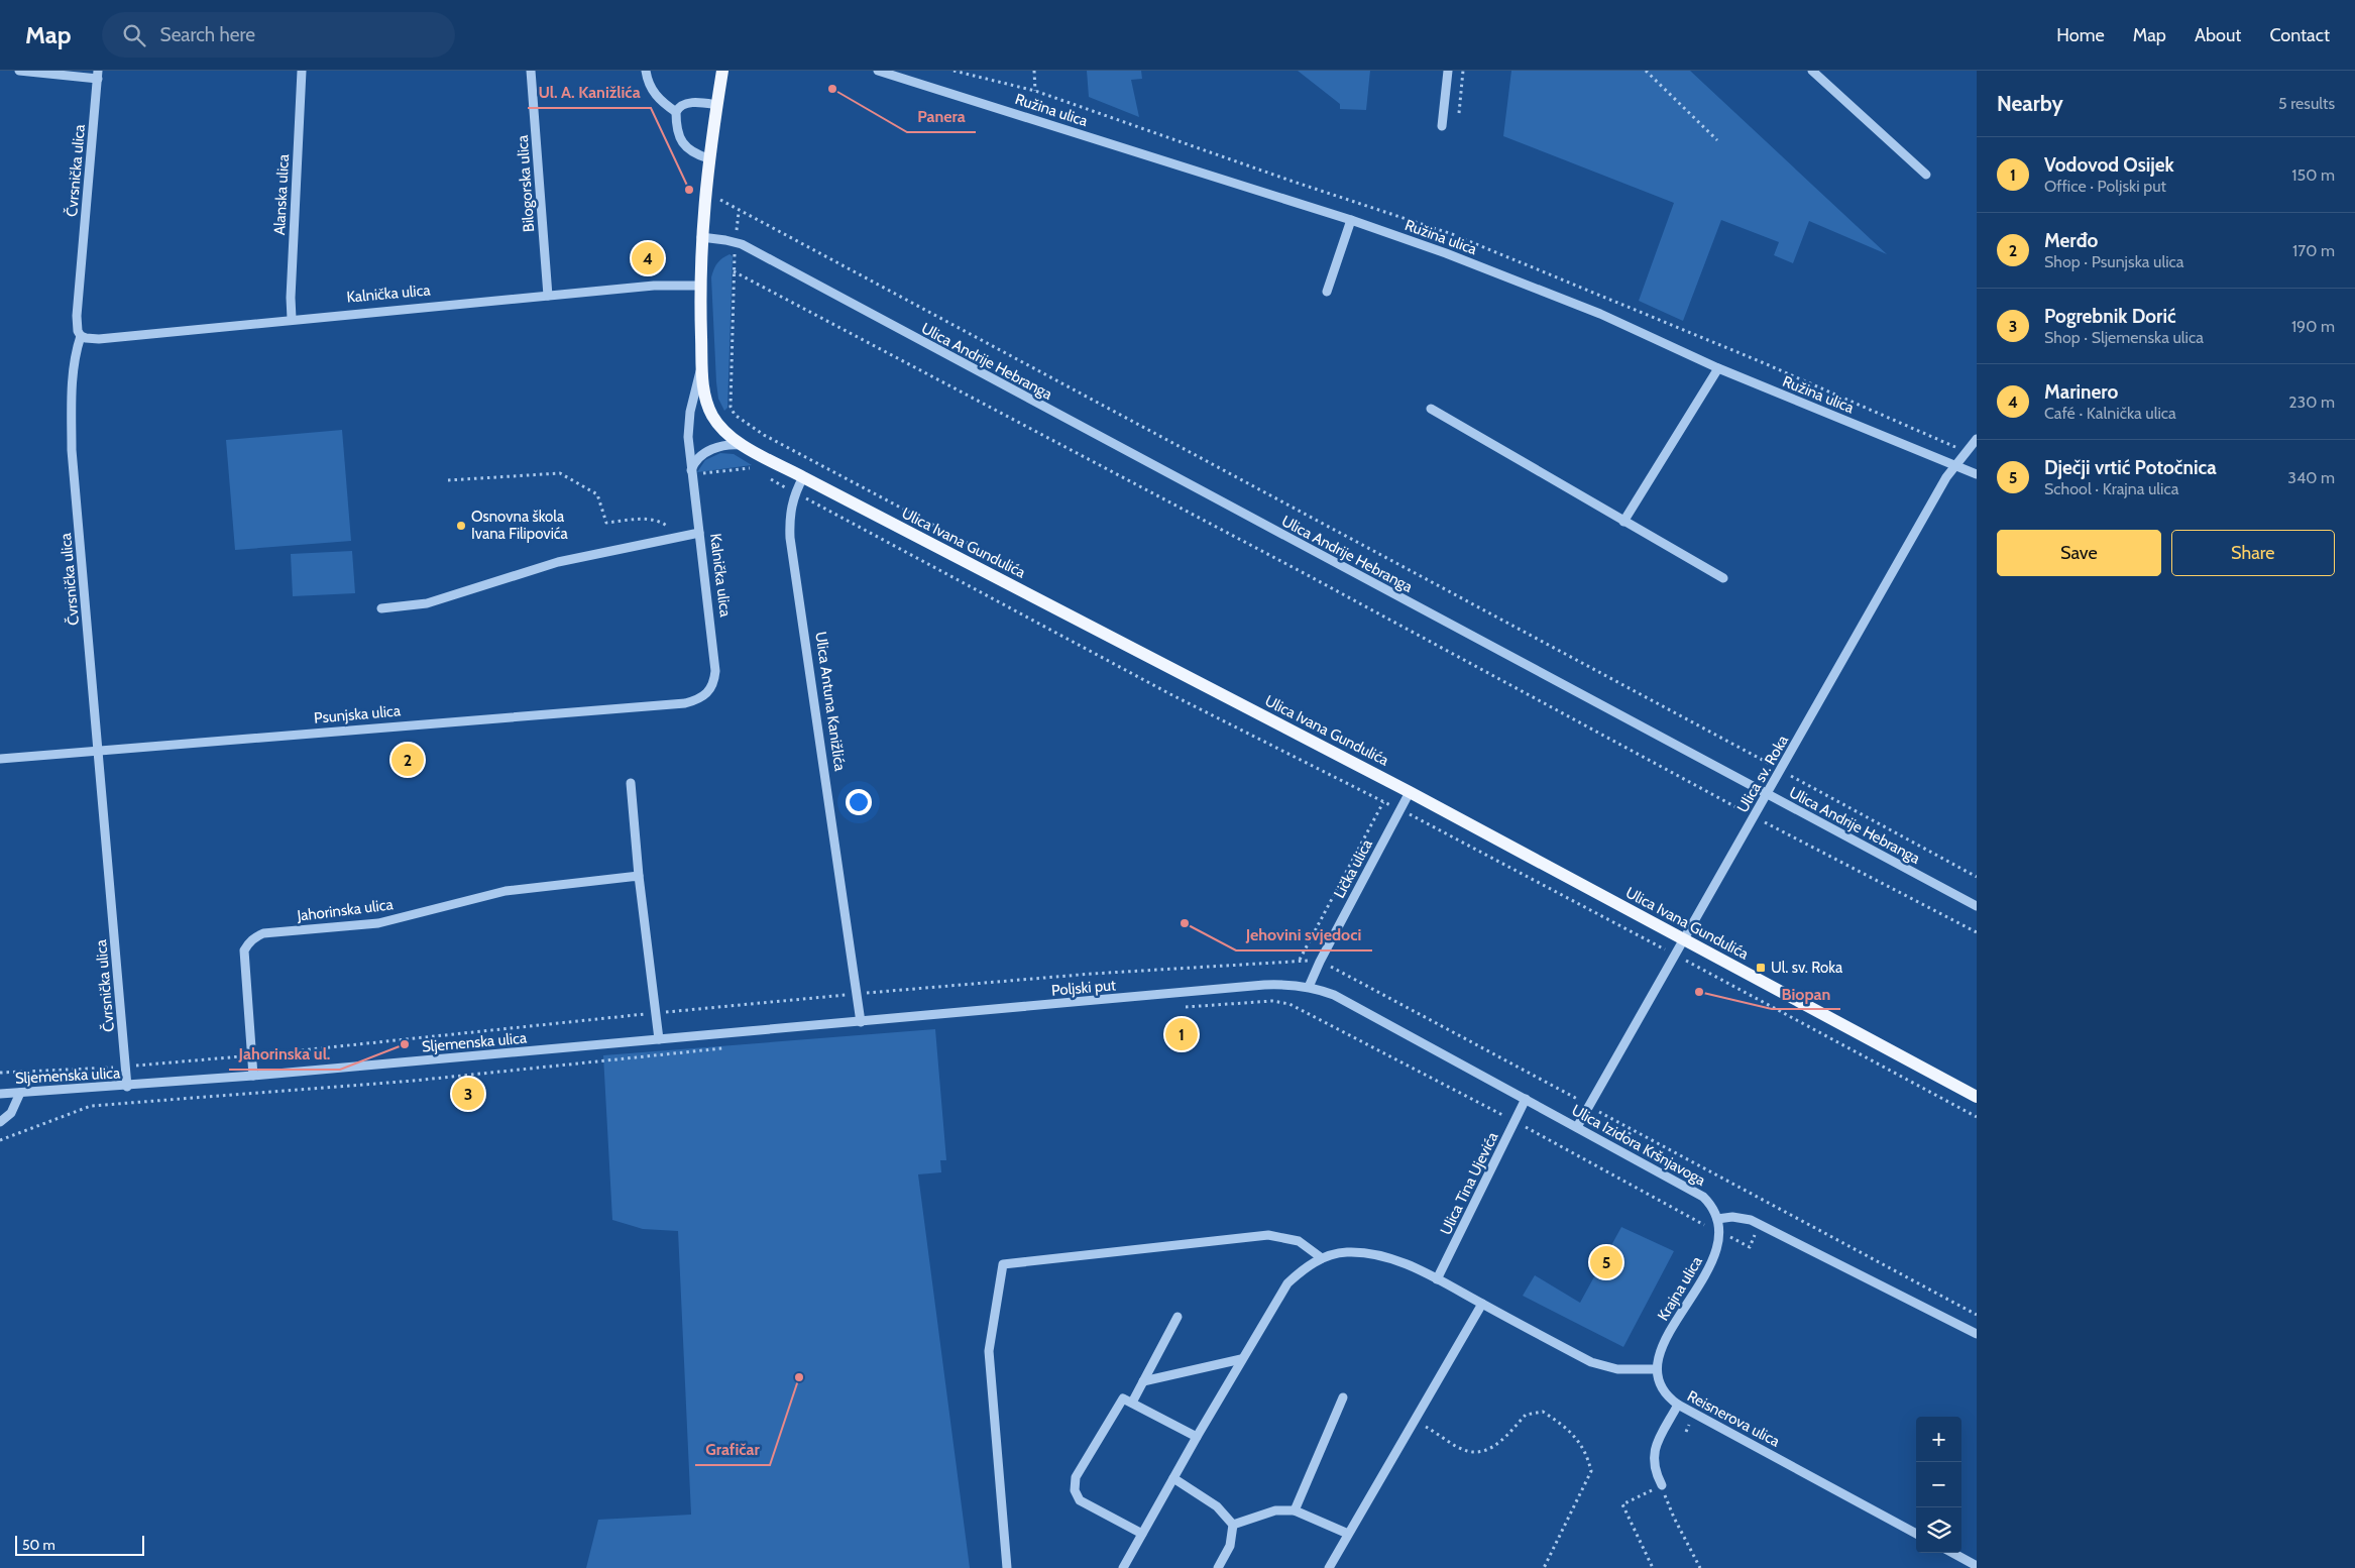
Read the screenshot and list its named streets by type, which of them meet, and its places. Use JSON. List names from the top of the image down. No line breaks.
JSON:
{"streets":{"main road":["Kalnička ulica","Ulica Ivana Gundulića"],"street":["Ružina ulica","Čvrsnička ulica","Bilogorska ulica","Alanska ulica","Ulica Andrije Hebranga","Ulica Antuna Kanižlića","Psunjska ulica","Ulica sv. Roka","Lička ulica","Jahorinska ulica","Poljski put","Sljemenska ulica","Ulica Izidora Kršnjavoga","Ulica Tina Ujevića","Krajna ulica","Reisnerova ulica"]},"crossings":[["Ružina ulica","Ulica sv. Roka"],["Čvrsnička ulica","Kalnička ulica"],["Čvrsnička ulica","Psunjska ulica"],["Čvrsnička ulica","Sljemenska ulica"],["Bilogorska ulica","Kalnička ulica"],["Alanska ulica","Kalnička ulica"],["Kalnička ulica","Ulica Andrije Hebranga"],["Kalnička ulica","Ulica Ivana Gundulića"],["Kalnička ulica","Psunjska ulica"],["Ulica Andrije Hebranga","Ulica sv. Roka"],["Ulica Ivana Gundulića","Ulica Antuna Kanižlića"],["Ulica Ivana Gundulića","Ulica sv. Roka"],["Ulica Ivana Gundulića","Lička ulica"],["Ulica Antuna Kanižlića","Poljski put"],["Ulica Antuna Kanižlića","Sljemenska ulica"],["Ulica sv. Roka","Ulica Izidora Kršnjavoga"],["Lička ulica","Poljski put"],["Lička ulica","Ulica Izidora Kršnjavoga"],["Jahorinska ulica","Sljemenska ulica"],["Poljski put","Sljemenska ulica"],["Poljski put","Ulica Izidora Kršnjavoga"],["Ulica Izidora Kršnjavoga","Ulica Tina Ujevića"],["Ulica Izidora Kršnjavoga","Krajna ulica"],["Krajna ulica","Reisnerova ulica"]],"places":{"other":["Panera","Ul. A. Kanižlića","Osnovna škola Ivana Filipovića","Jehovini svjedoci","Biopan","Jahorinska ul.","Grafičar"],"transit":["Ul. sv. Roka"]},"scale_bar":"50 m","page":{"header":"Map","search":"Search here","nav":["Home","Map","About","Contact"],"heading":["Nearby","5 results"],"list":[{"mark":"1","name":"Vodovod Osijek","note":"Office · Poljski put","value":"150 m"},{"mark":"2","name":"Merđo","note":"Shop · Psunjska ulica","value":"170 m"},{"mark":"3","name":"Pogrebnik Dorić","note":"Shop · Sljemenska ulica","value":"190 m"},{"mark":"4","name":"Marinero","note":"Café · Kalnička ulica","value":"230 m"},{"mark":"5","name":"Dječji vrtić Potočnica","note":"School · Krajna ulica","value":"340 m"}],"pins":["4","2","1","3","5"],"buttons":["Save","Share"],"map_buttons":["+","−"],"scale":"50 m"}}
